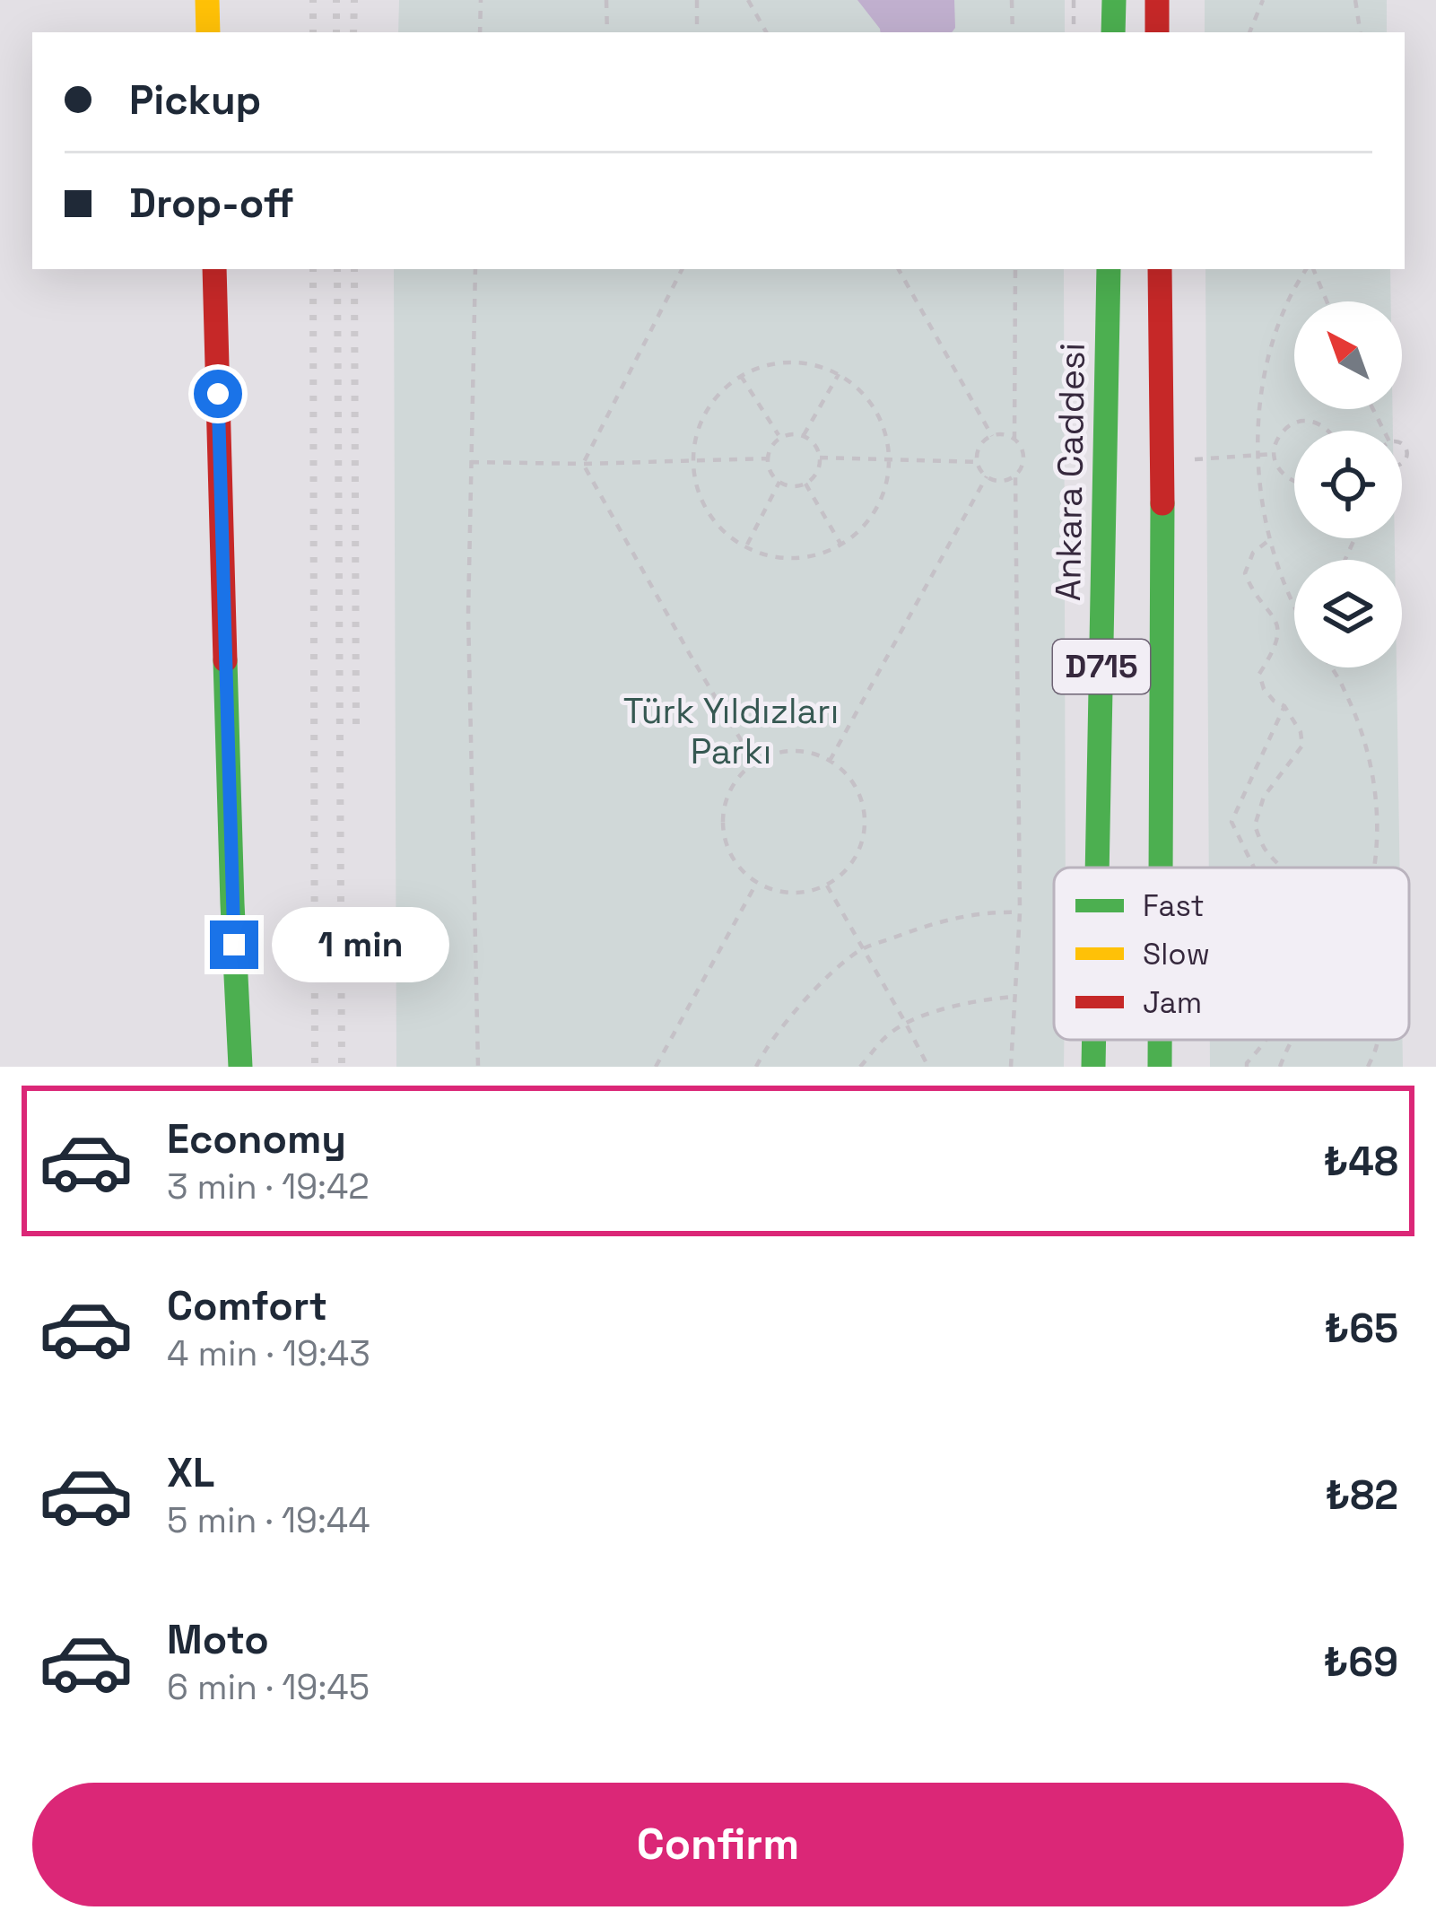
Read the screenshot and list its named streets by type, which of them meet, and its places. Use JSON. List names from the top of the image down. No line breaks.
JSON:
{"streets":{"main road":["Ankara Caddesi","D715"]},"parks":["Türk Yıldızları Parkı"],"legend":["Fast","Slow","Jam"],"north":"top left","page":{"banner":["Pickup","Drop-off"],"bubble":"1 min","list":[{"name":"Economy","note":"3 min · 19:42","value":"₺48"},{"name":"Comfort","note":"4 min · 19:43","value":"₺65"},{"name":"XL","note":"5 min · 19:44","value":"₺82"},{"name":"Moto","note":"6 min · 19:45","value":"₺69"}],"buttons":"Confirm"}}
